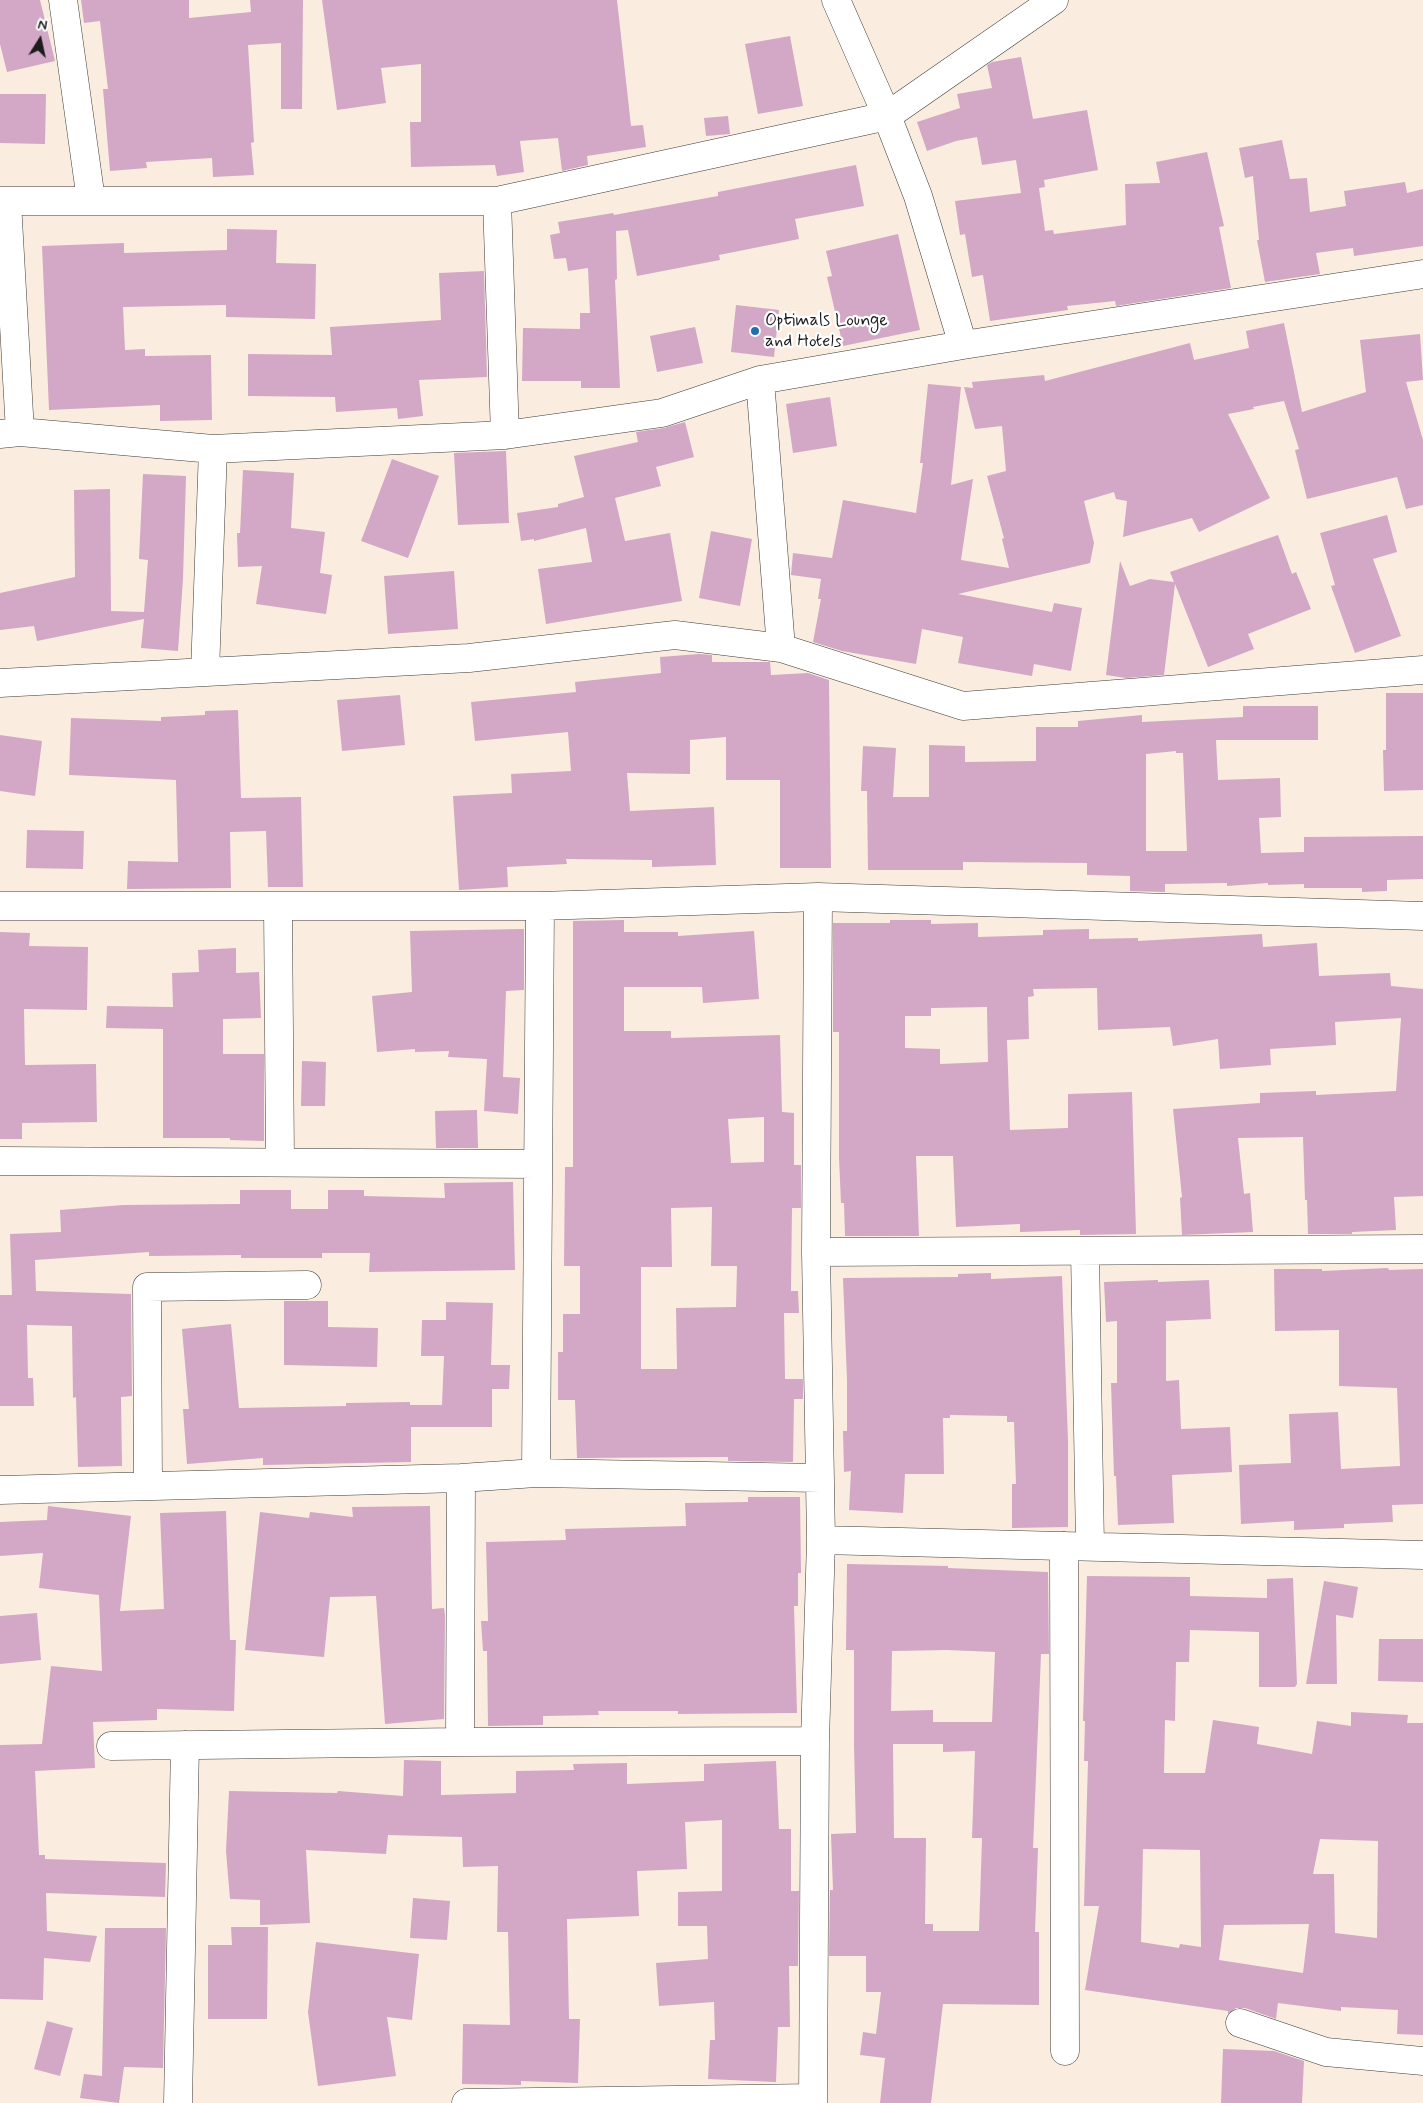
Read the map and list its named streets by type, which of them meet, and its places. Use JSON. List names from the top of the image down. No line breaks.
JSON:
{"places":["Optimals Lounge and Hotels"],"north":"top"}
